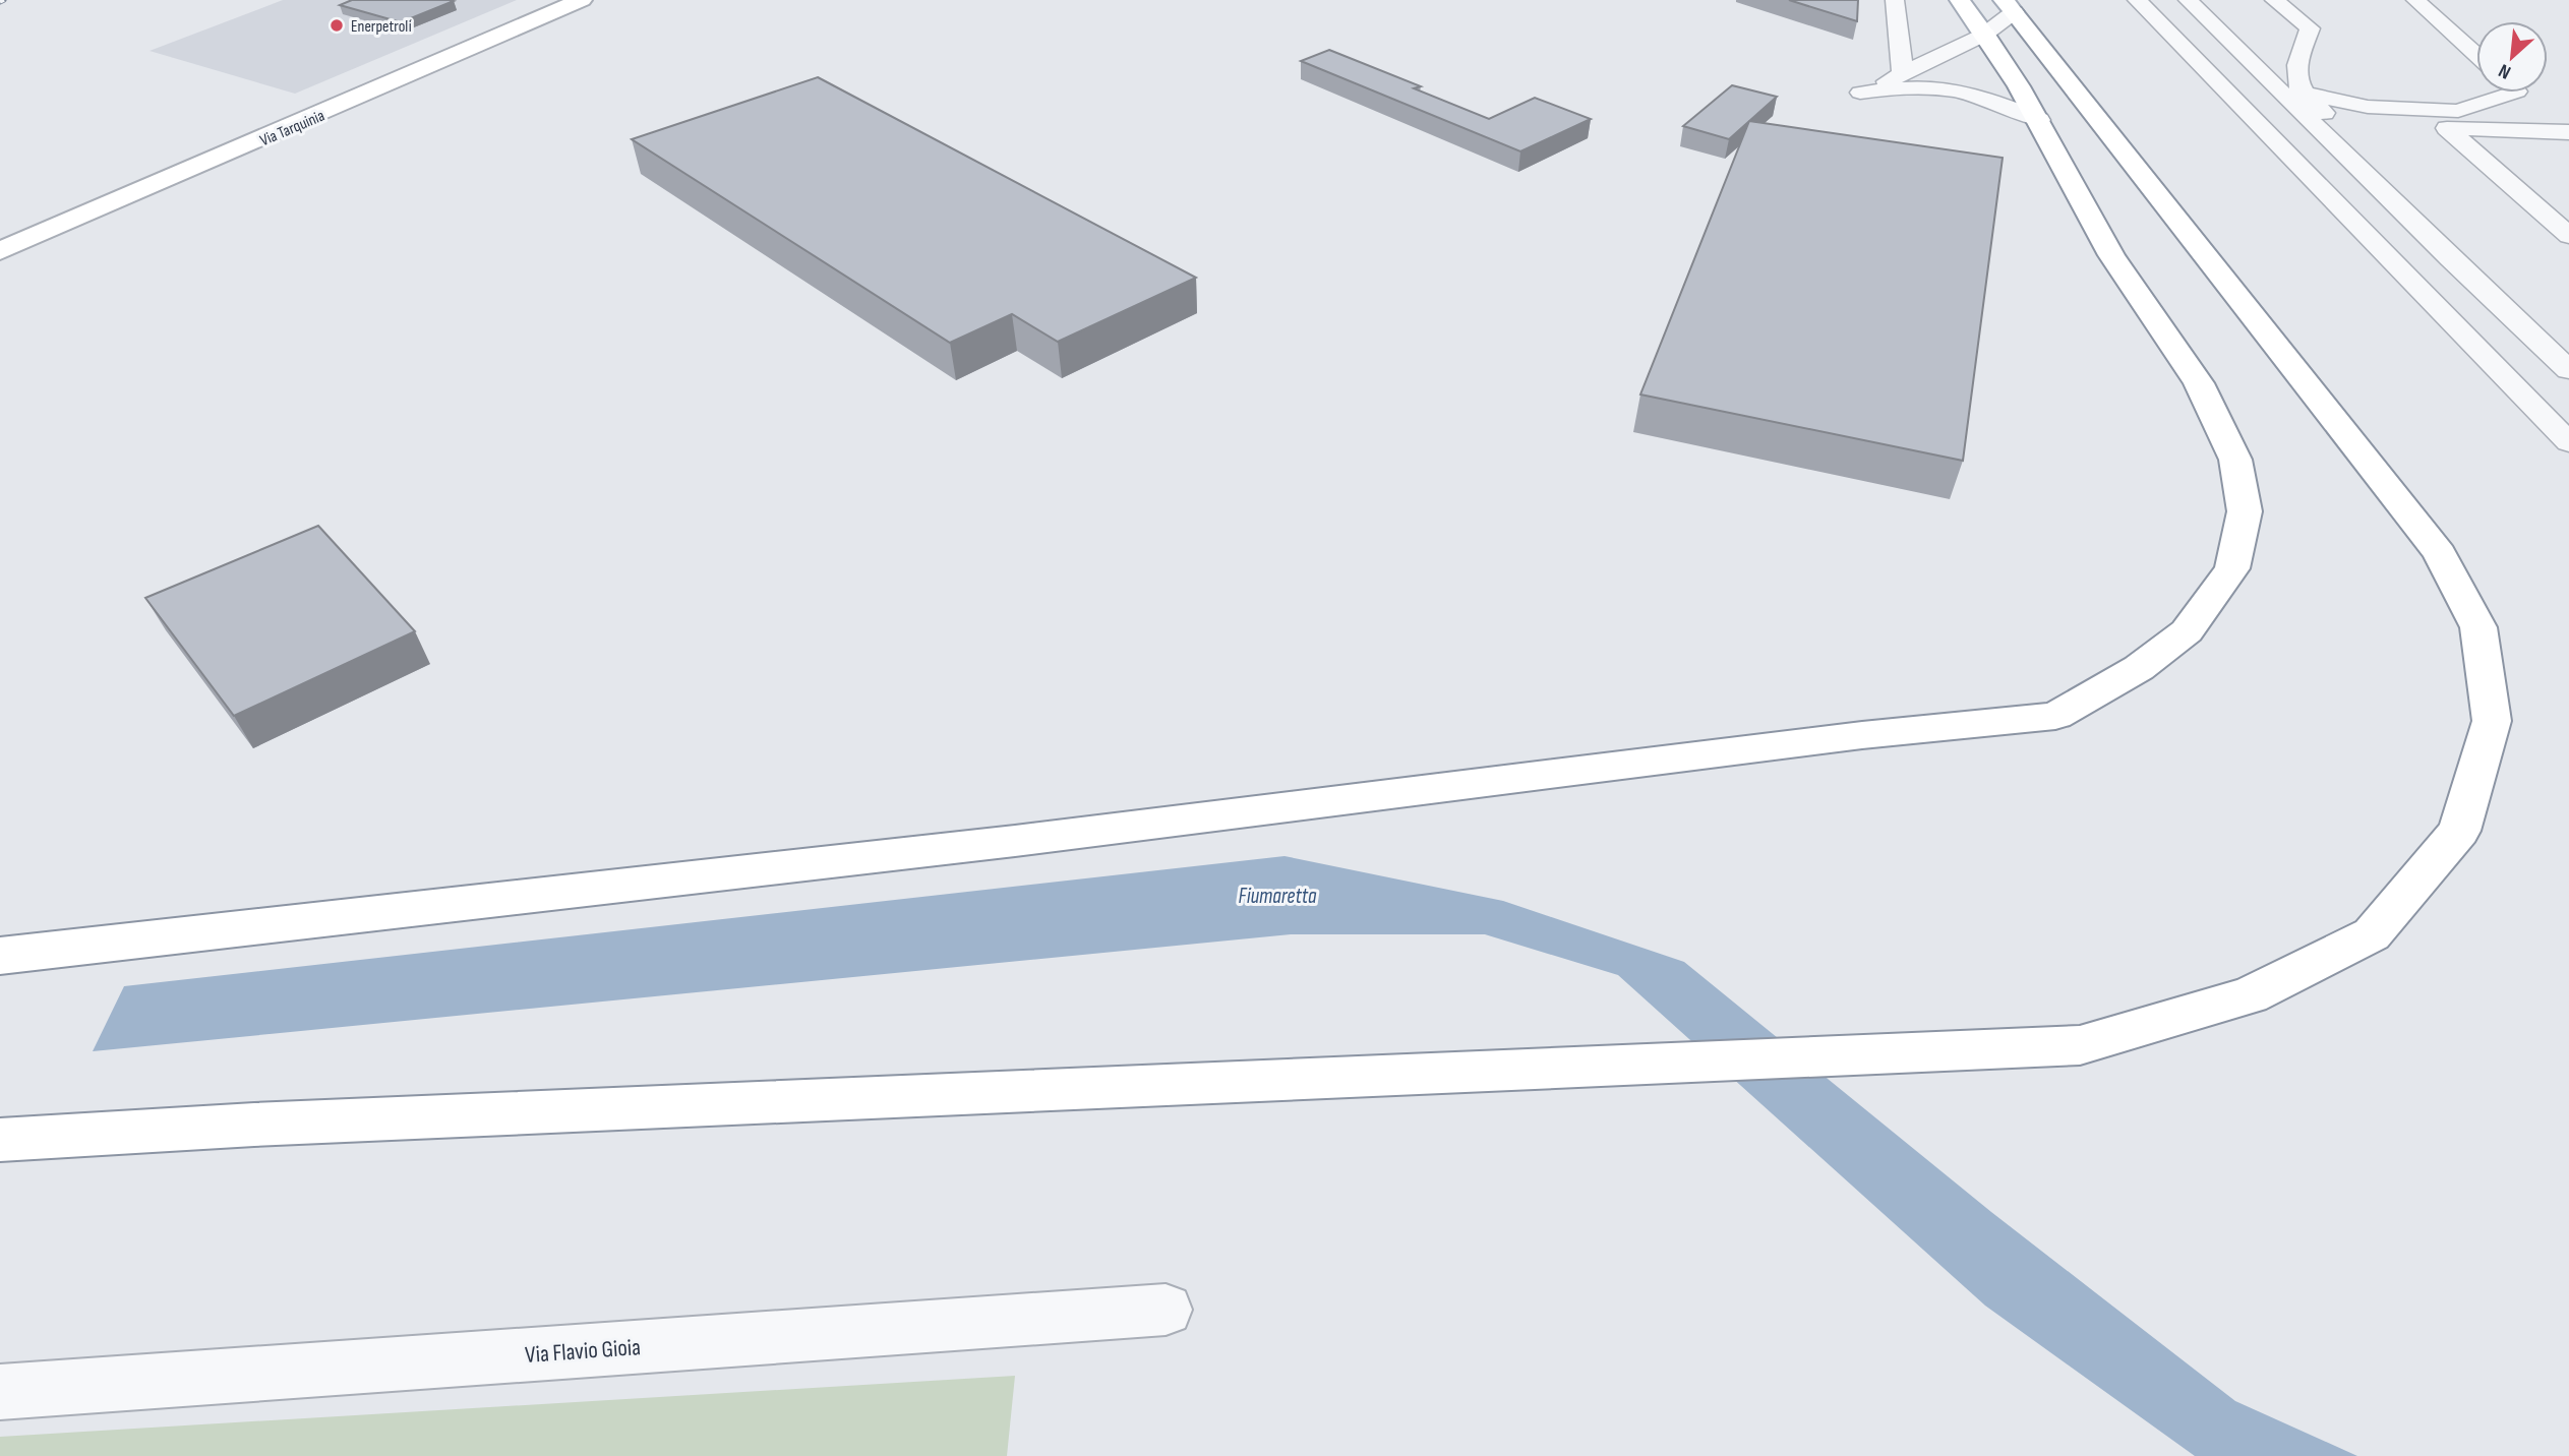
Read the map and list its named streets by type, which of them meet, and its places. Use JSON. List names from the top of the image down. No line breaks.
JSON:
{"streets":{"main road":["Via Tarquinia"],"street":["Via Flavio Gioia"]},"water":["Fiumaretta"],"places":["Enerpetroli"],"north":"bottom left"}
